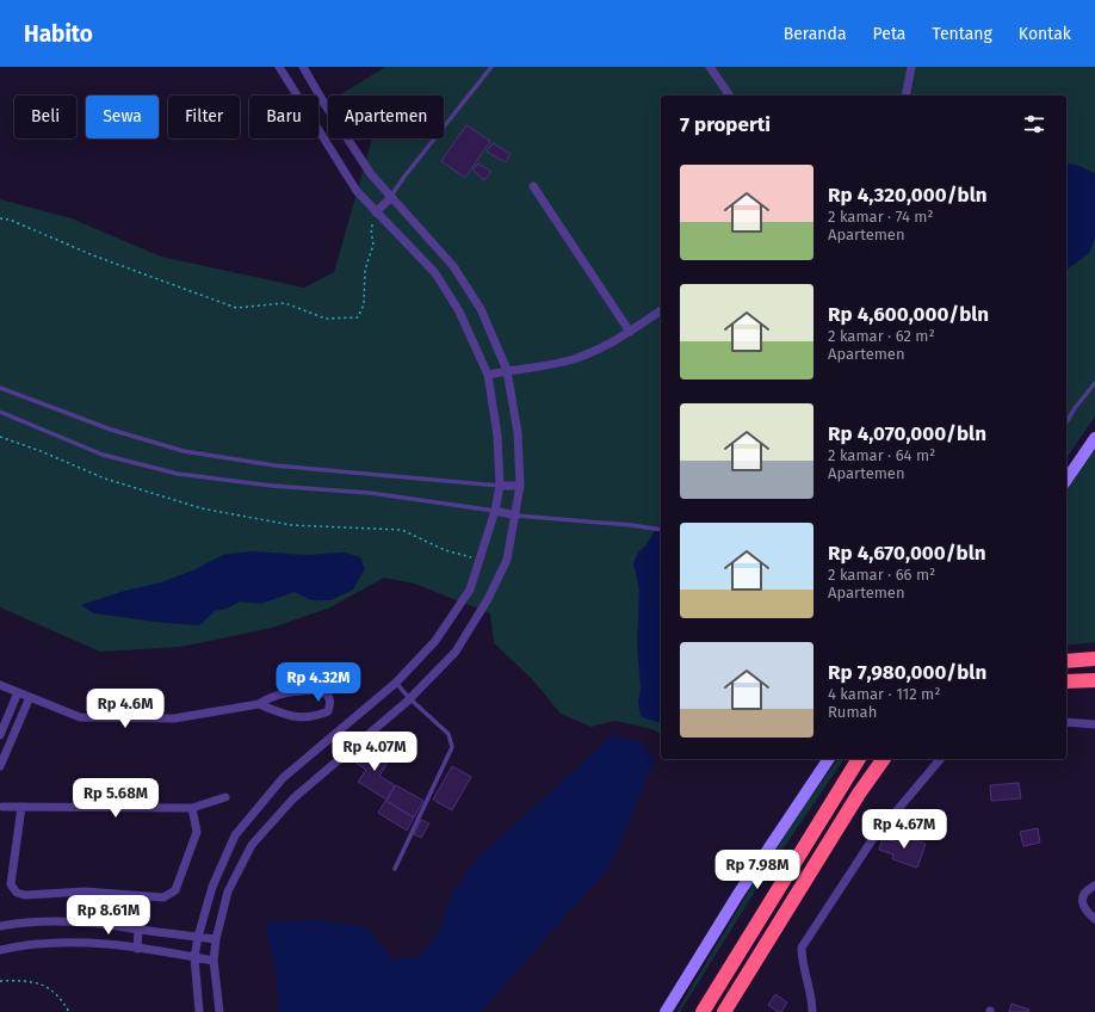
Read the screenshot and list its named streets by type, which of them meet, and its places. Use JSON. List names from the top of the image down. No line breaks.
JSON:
{"page":{"header":"Habito","nav":["Beranda","Peta","Tentang","Kontak"],"chip":["Beli","Sewa","Filter","Baru","Apartemen"],"heading":"7 properti","list":[{"name":"Rp 4,320,000/bln","note":"2 kamar · 74 m² · Apartemen"},{"name":"Rp 4,600,000/bln","note":"2 kamar · 62 m² · Apartemen"},{"name":"Rp 4,070,000/bln","note":"2 kamar · 64 m² · Apartemen"},{"name":"Rp 4,670,000/bln","note":"2 kamar · 66 m² · Apartemen"},{"name":"Rp 7,980,000/bln","note":"4 kamar · 112 m² · Rumah"}],"price":["Rp 4.32M","Rp 4.6M","Rp 4.07M","Rp 5.68M","Rp 4.67M","Rp 7.98M","Rp 8.61M"]}}
